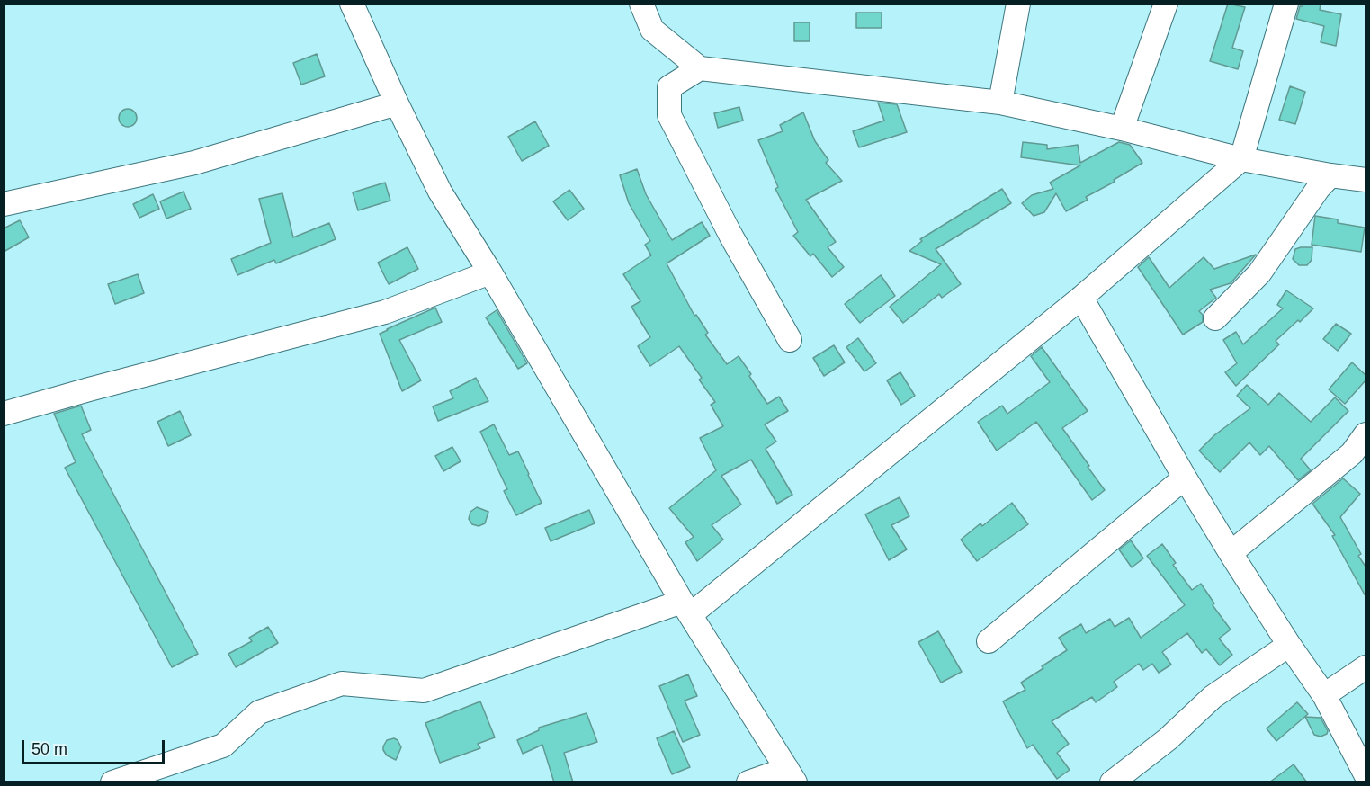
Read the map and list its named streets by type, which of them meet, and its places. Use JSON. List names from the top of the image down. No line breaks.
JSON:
{"scale_bar":"50 m"}
